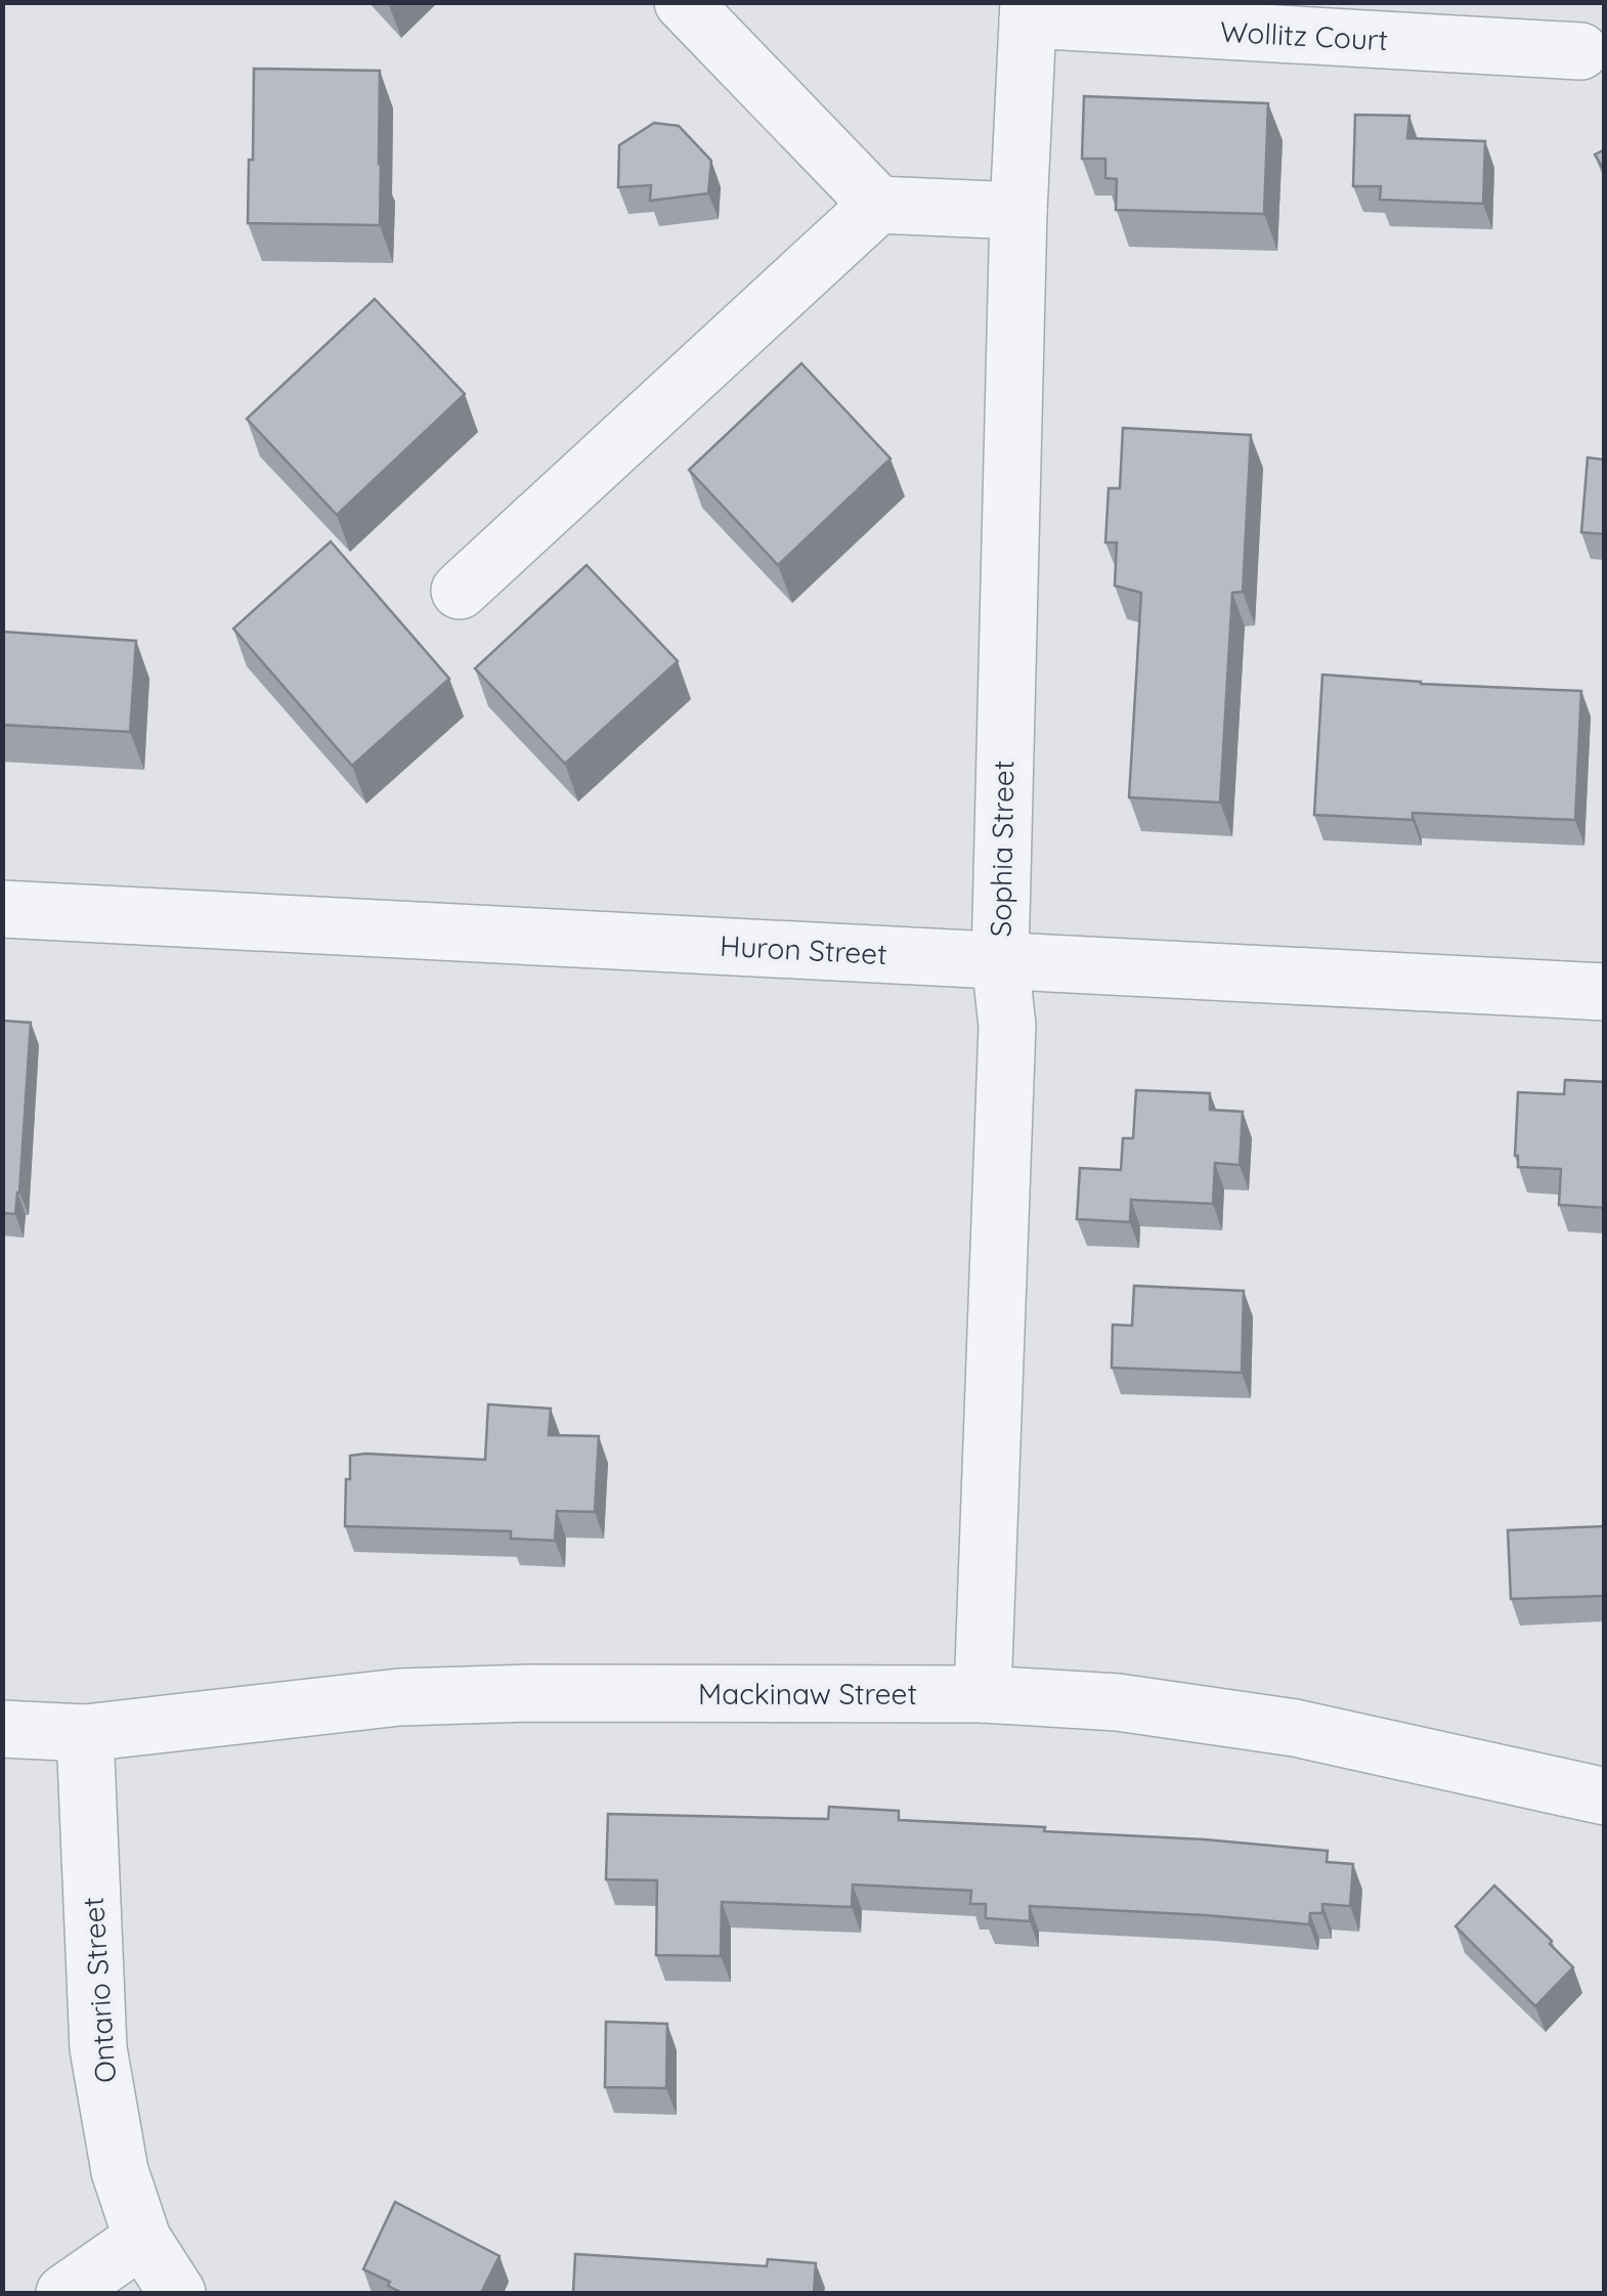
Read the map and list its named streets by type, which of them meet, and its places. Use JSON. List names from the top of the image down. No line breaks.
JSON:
{"streets":{"street":["Wollitz Court","Sophia Street","Huron Street","Mackinaw Street","Ontario Street"]},"crossings":[["Wollitz Court","Sophia Street"],["Sophia Street","Huron Street"],["Sophia Street","Mackinaw Street"],["Mackinaw Street","Ontario Street"]]}
